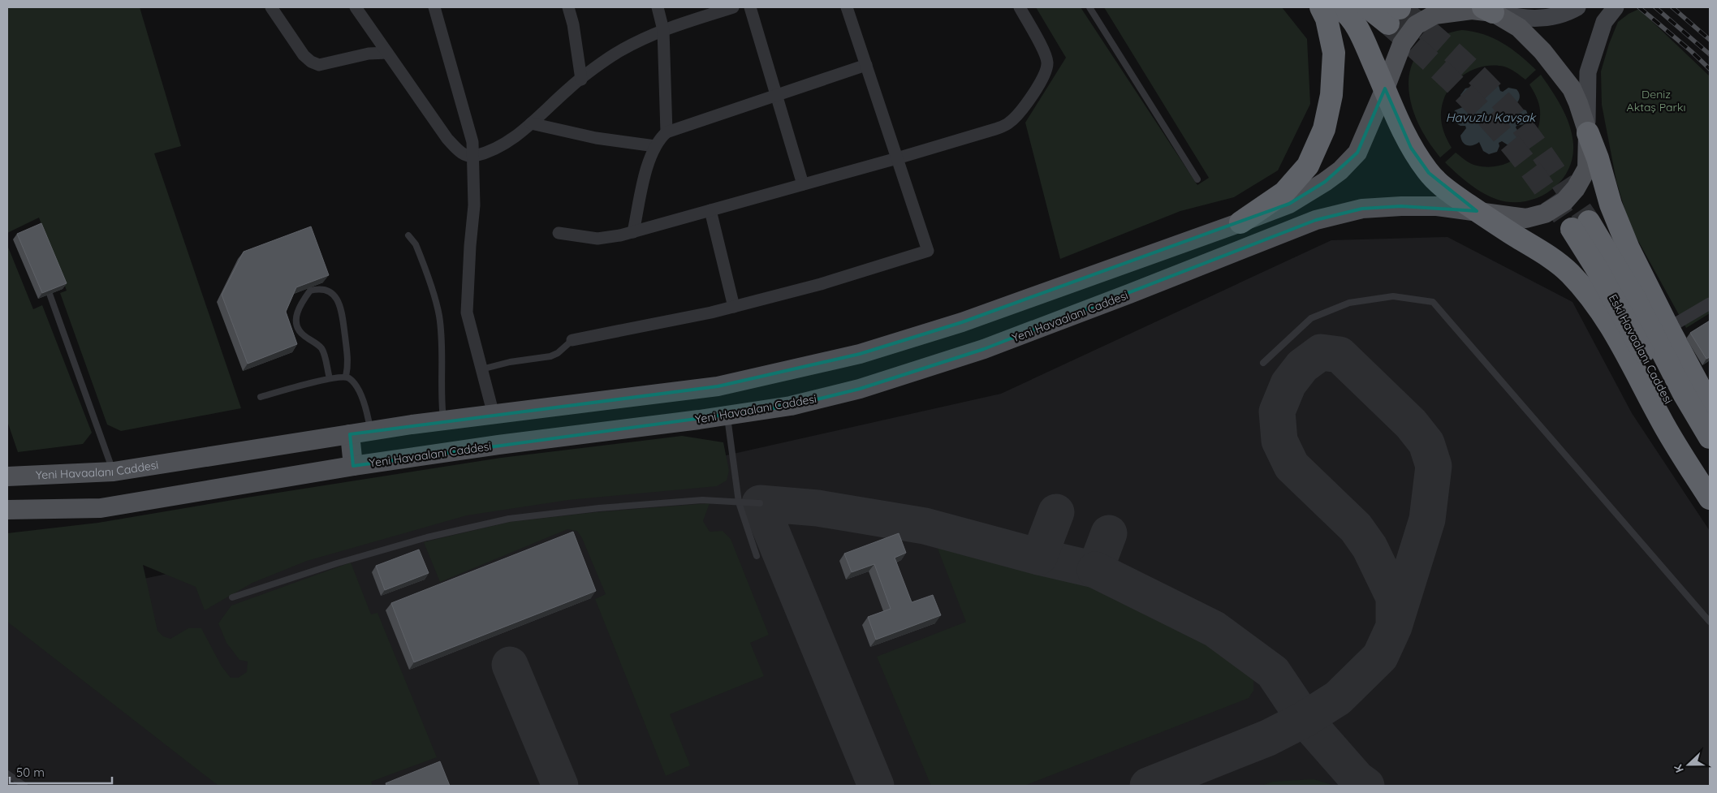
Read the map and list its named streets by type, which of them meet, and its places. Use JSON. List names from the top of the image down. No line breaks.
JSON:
{"streets":{"highway":["Eski Havaalanı Caddesi"],"main road":["Yeni Havaalanı Caddesi"]},"water":["Havuzlu Kavşak"],"parks":["Deniz Aktaş Parkı"],"scale_bar":"50 m","north":"left"}
